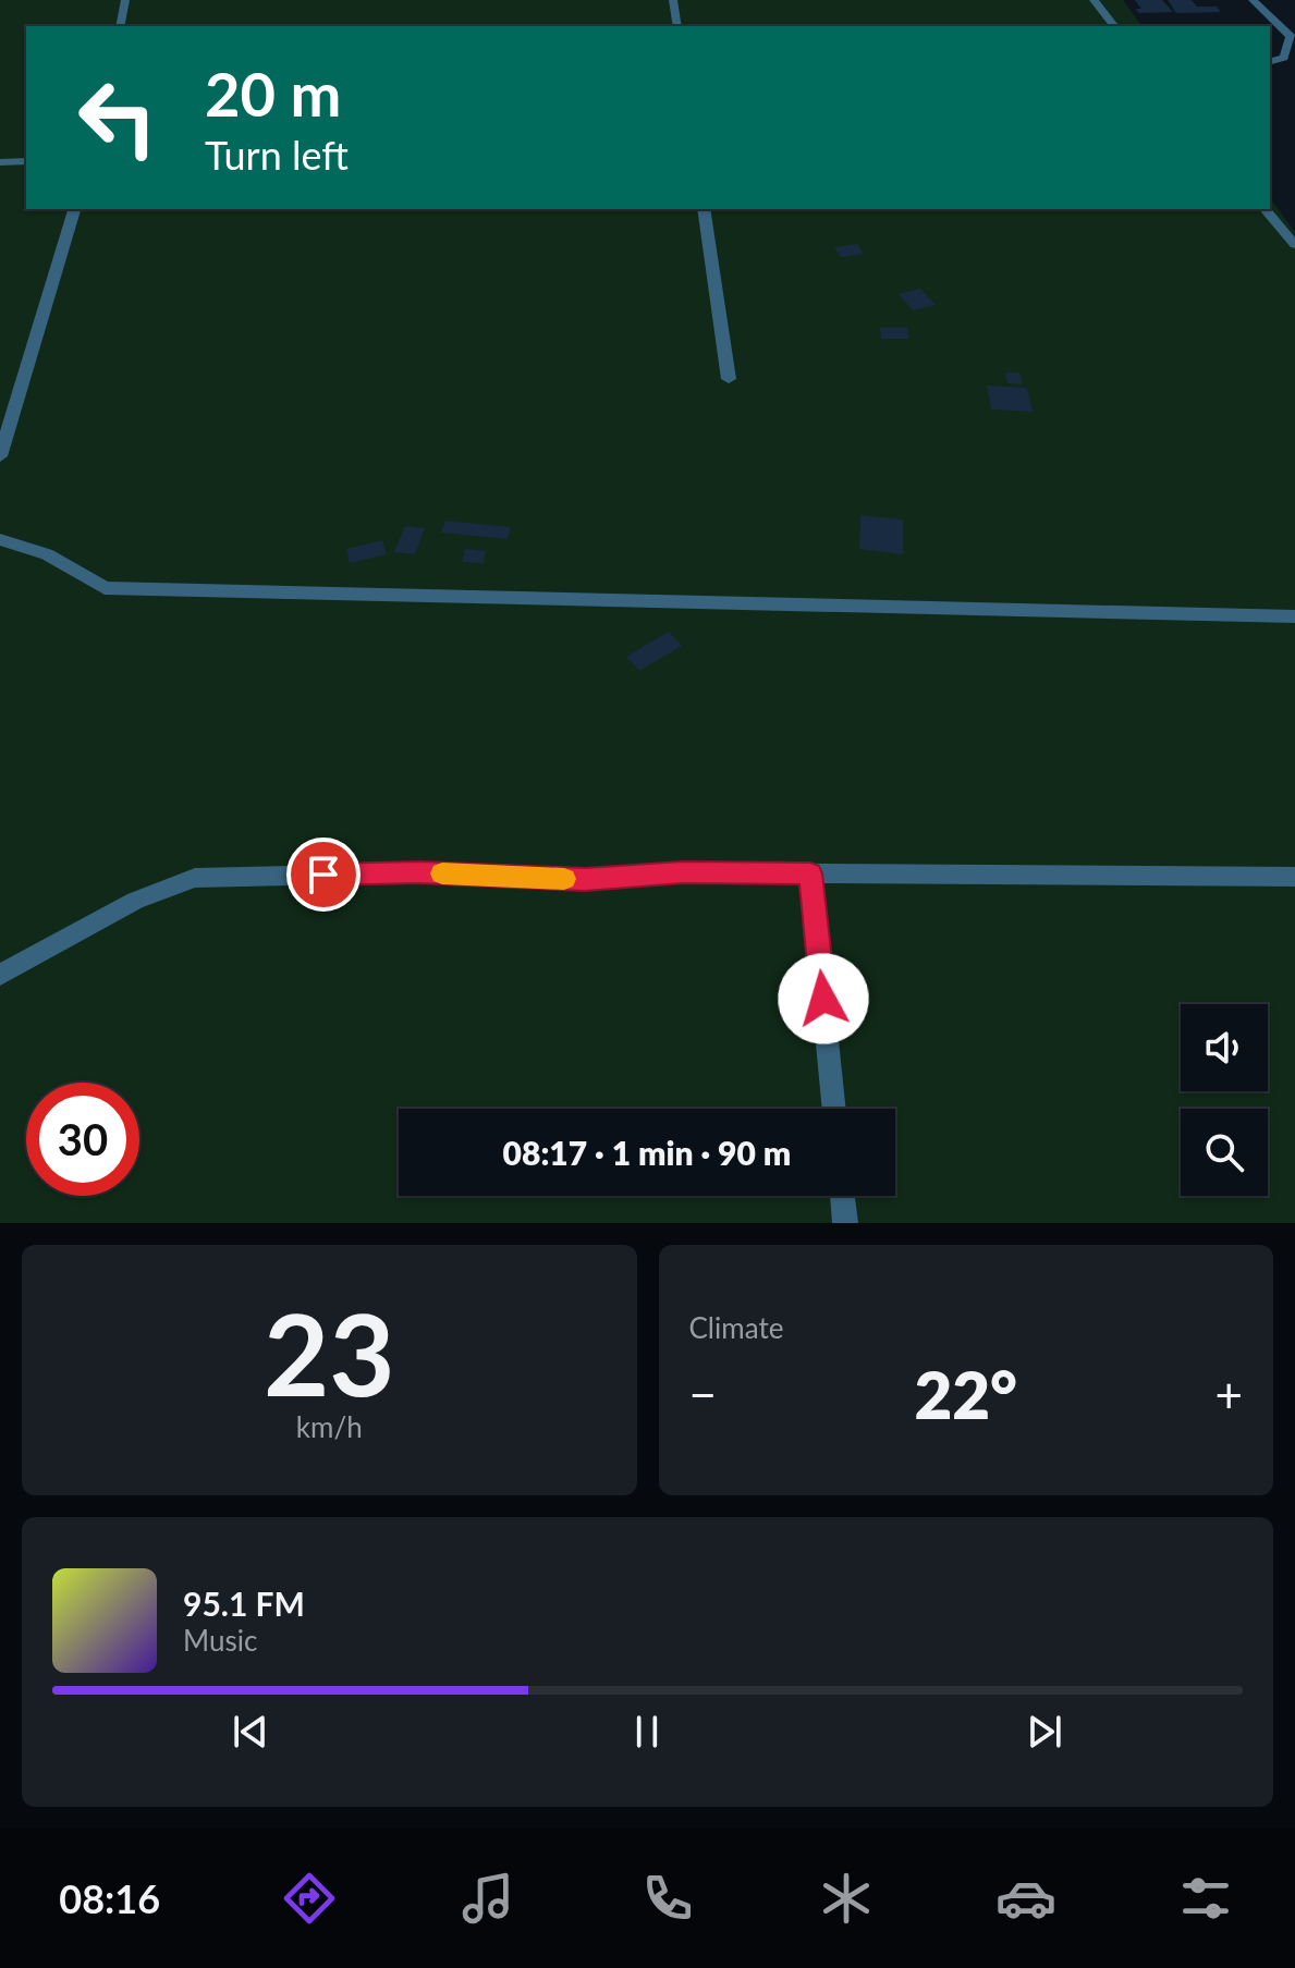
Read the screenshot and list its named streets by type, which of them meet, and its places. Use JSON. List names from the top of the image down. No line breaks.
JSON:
{"page":{"turn":["20 m","Turn left"],"limit":"30","trip":"08:17 · 1 min · 90 m","tile":[["23","km/h"],"Climate"],"heat":["−","22°","+"],"song":["95.1 FM","Music"],"tabs":"08:16"}}
